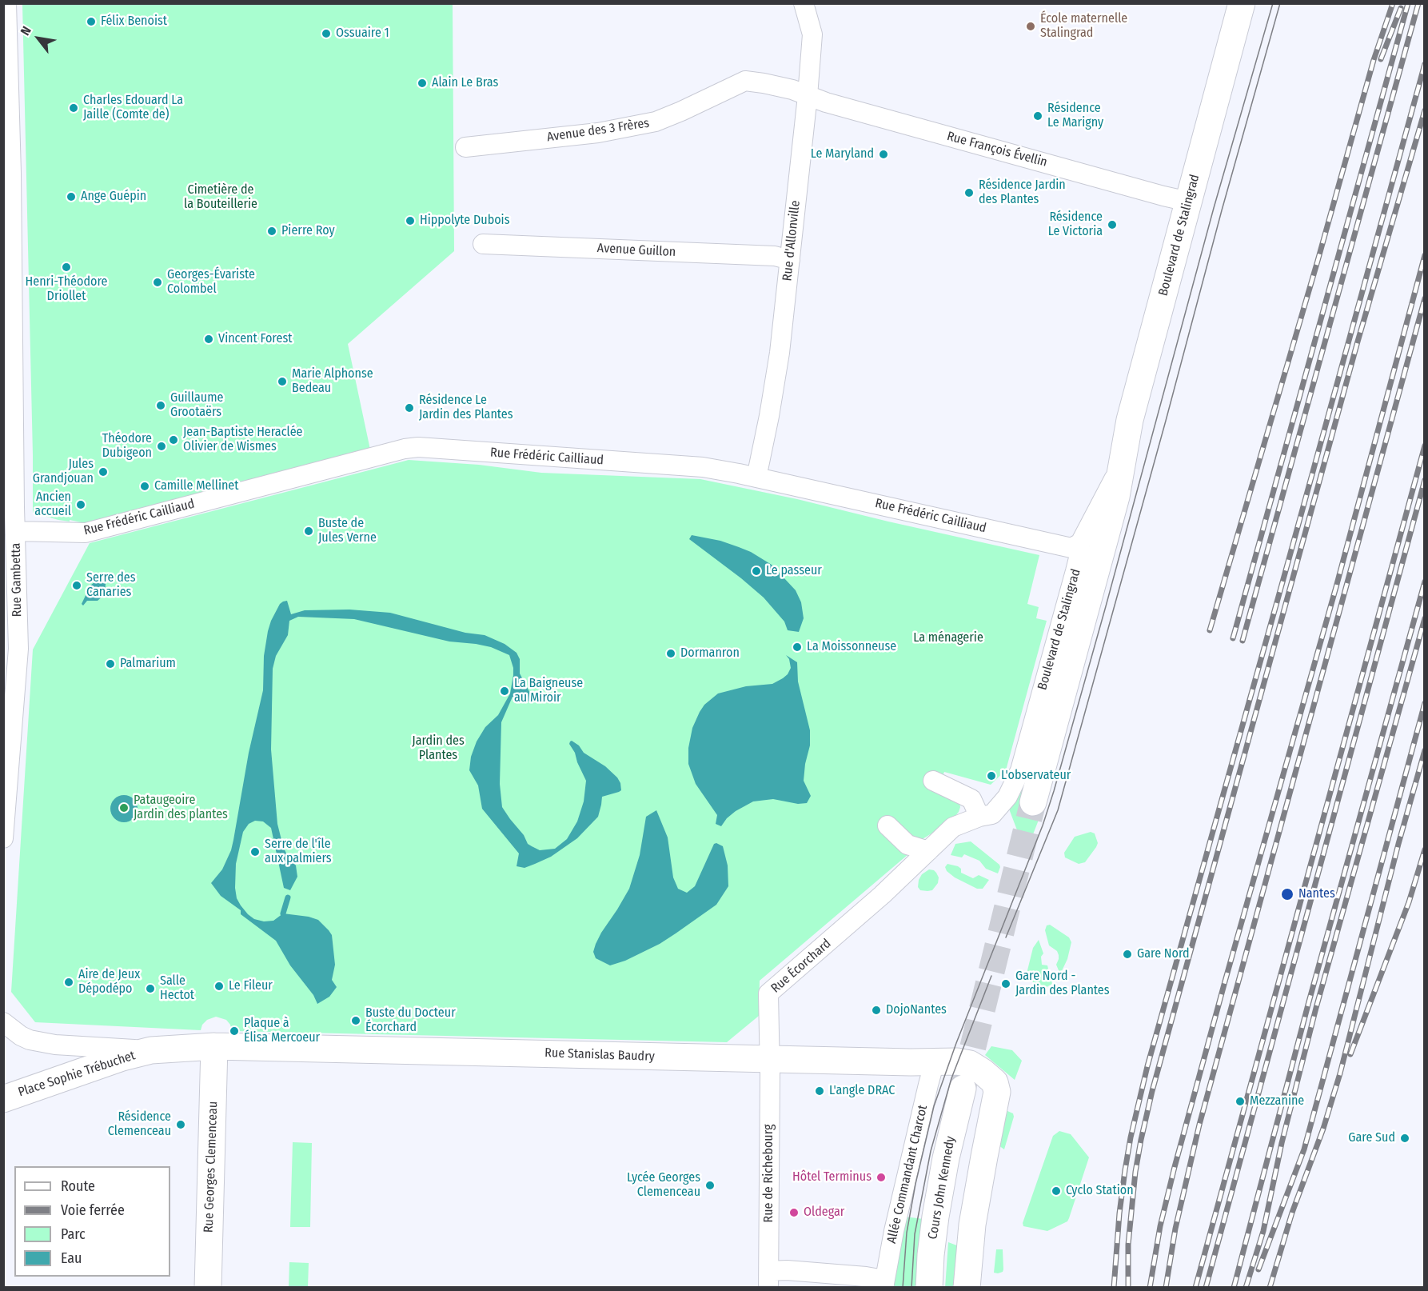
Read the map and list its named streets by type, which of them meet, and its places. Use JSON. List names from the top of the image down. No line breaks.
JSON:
{"streets":{"street":["Avenue des 3 Frères","Rue François Évellin","Boulevard de Stalingrad","Rue d'Allonville","Avenue Guillon","Rue Frédéric Cailliaud","Rue Gambetta","Rue Écorchard","Rue Stanislas Baudry","Place Sophie Trébuchet","Rue Georges Clemenceau","Rue de Richebourg","Allée Commandant Charcot","Cours John Kennedy"]},"crossings":[["Avenue des 3 Frères","Rue François Évellin"],["Avenue des 3 Frères","Rue d'Allonville"],["Rue François Évellin","Boulevard de Stalingrad"],["Rue François Évellin","Rue d'Allonville"],["Boulevard de Stalingrad","Rue Frédéric Cailliaud"],["Boulevard de Stalingrad","Rue Écorchard"],["Rue d'Allonville","Avenue Guillon"],["Rue d'Allonville","Rue Frédéric Cailliaud"],["Rue Frédéric Cailliaud","Rue Gambetta"],["Rue Écorchard","Rue Stanislas Baudry"],["Rue Écorchard","Rue de Richebourg"],["Rue Stanislas Baudry","Place Sophie Trébuchet"],["Rue Stanislas Baudry","Rue Georges Clemenceau"],["Rue Stanislas Baudry","Rue de Richebourg"],["Rue Stanislas Baudry","Allée Commandant Charcot"],["Place Sophie Trébuchet","Rue Georges Clemenceau"]],"parks":["Cimetière de la Bouteillerie","La ménagerie","Jardin des Plantes"],"places":["Félix Benoist","École maternelle Stalingrad","Ossuaire 1","Alain Le Bras","Charles Edouard La Jaille (Comte de)","Résidence Le Marigny","Le Maryland","Résidence Jardin des Plantes","Ange Guépin","Hippolyte Dubois","Résidence Le Victoria","Pierre Roy","Henri-Théodore Driollet","Georges-Évariste Colombel","Vincent Forest","Marie Alphonse Bedeau","Guillaume Grootaërs","Résidence Le Jardin des Plantes","Jean-Baptiste Heraclée Olivier de Wismes","Théodore Dubigeon","Jules Grandjouan","Camille Mellinet","Ancien accueil","Buste de Jules Verne","Le passeur","Serre des Canaries","La Moissonneuse","Dormanron","Palmarium","La Baigneuse au Miroir","L'observateur","Pataugeoire Jardin des plantes","Serre de l'île aux palmiers","Nantes","Gare Nord","Aire de Jeux Dépodépo","Gare Nord - Jardin des Plantes","Le Fileur","Salle Hectot","DojoNantes","Buste du Docteur Écorchard","Plaque à Élisa Mercoeur","L'angle DRAC","Mezzanine","Résidence Clemenceau","Gare Sud","Hôtel Terminus","Lycée Georges Clemenceau","Cyclo Station","Oldegar"],"legend":["Route","Voie ferrée","Parc","Eau"],"north":"top left"}
